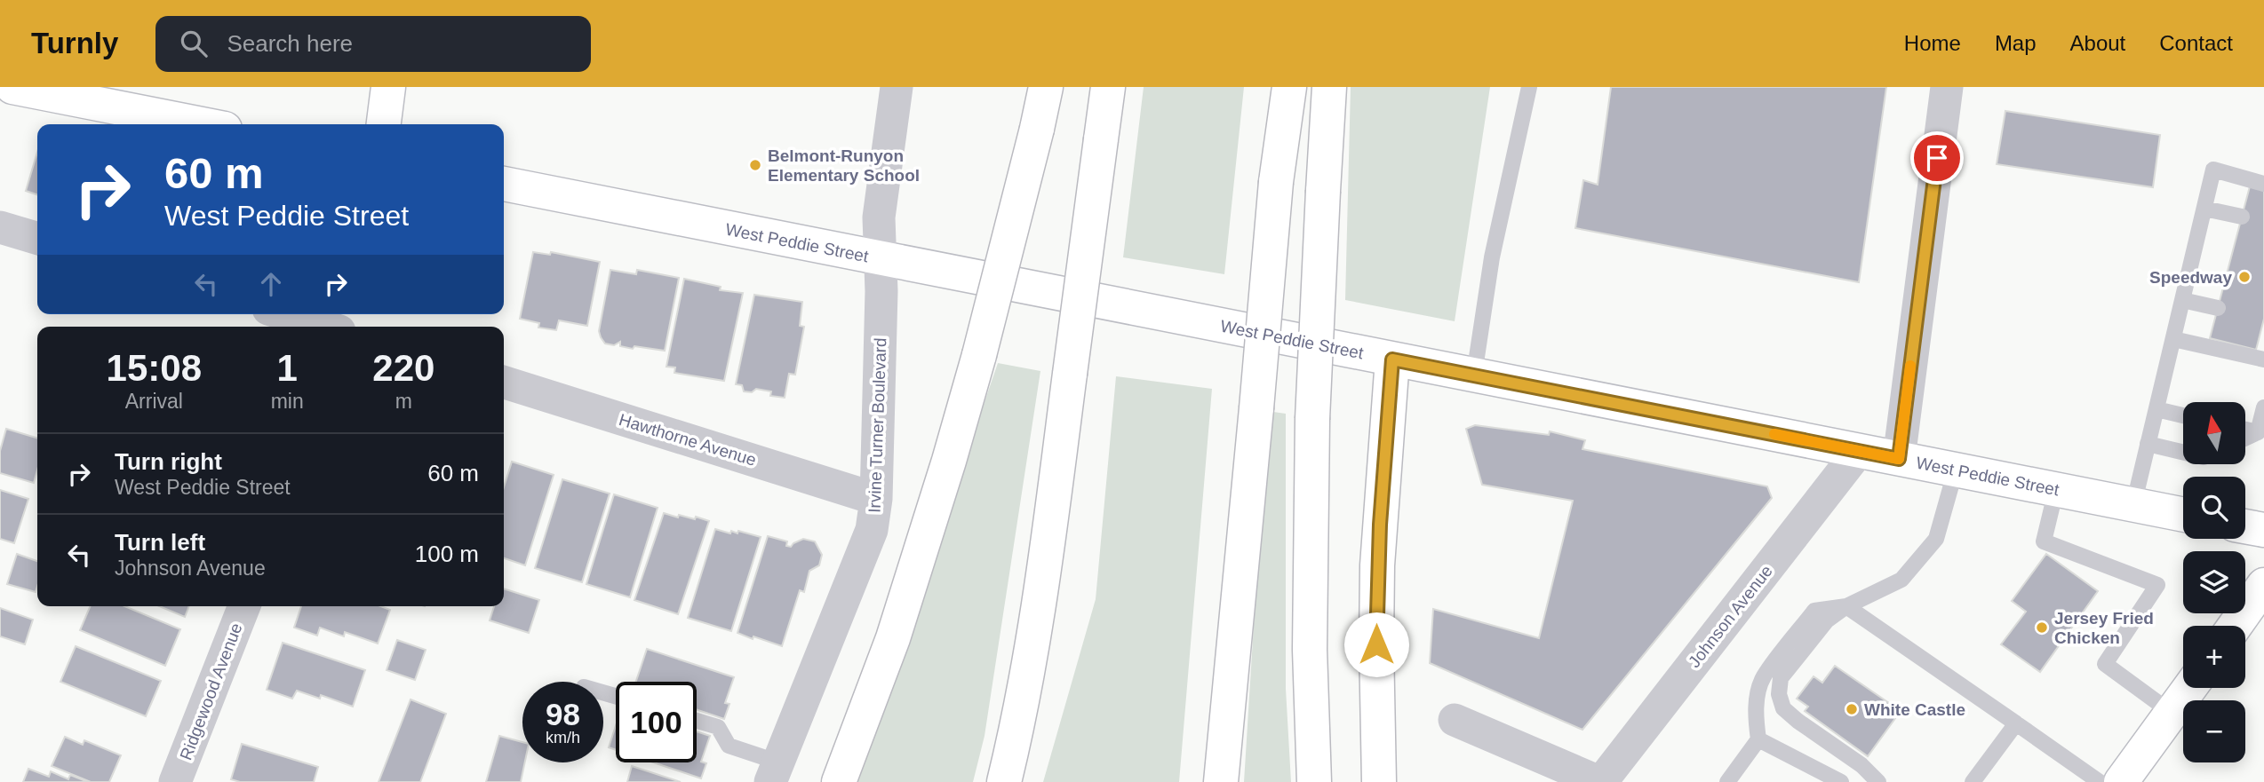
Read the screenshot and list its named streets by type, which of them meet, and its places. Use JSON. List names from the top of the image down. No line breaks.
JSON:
{"streets":{"main road":["West Peddie Street"],"street":["Irvine Turner Boulevard","Hawthorne Avenue","Johnson Avenue","Ridgewood Avenue"]},"crossings":[["West Peddie Street","Irvine Turner Boulevard"],["West Peddie Street","Johnson Avenue"],["Irvine Turner Boulevard","Hawthorne Avenue"]],"places":["Belmont-Runyon Elementary School","Speedway","Jersey Fried Chicken","White Castle"],"north":"top","page":{"header":"Turnly","search":"Search here","nav":["Home","Map","About","Contact"],"turn":["60 m","West Peddie Street"],"eta":["15:08","Arrival","1","min","220","m"],"map_buttons":["+","−"],"list":[{"name":"Turn right","note":"West Peddie Street","value":"60 m"},{"name":"Turn left","note":"Johnson Avenue","value":"100 m"}],"speed":"98 km/h","limit":"100"}}
